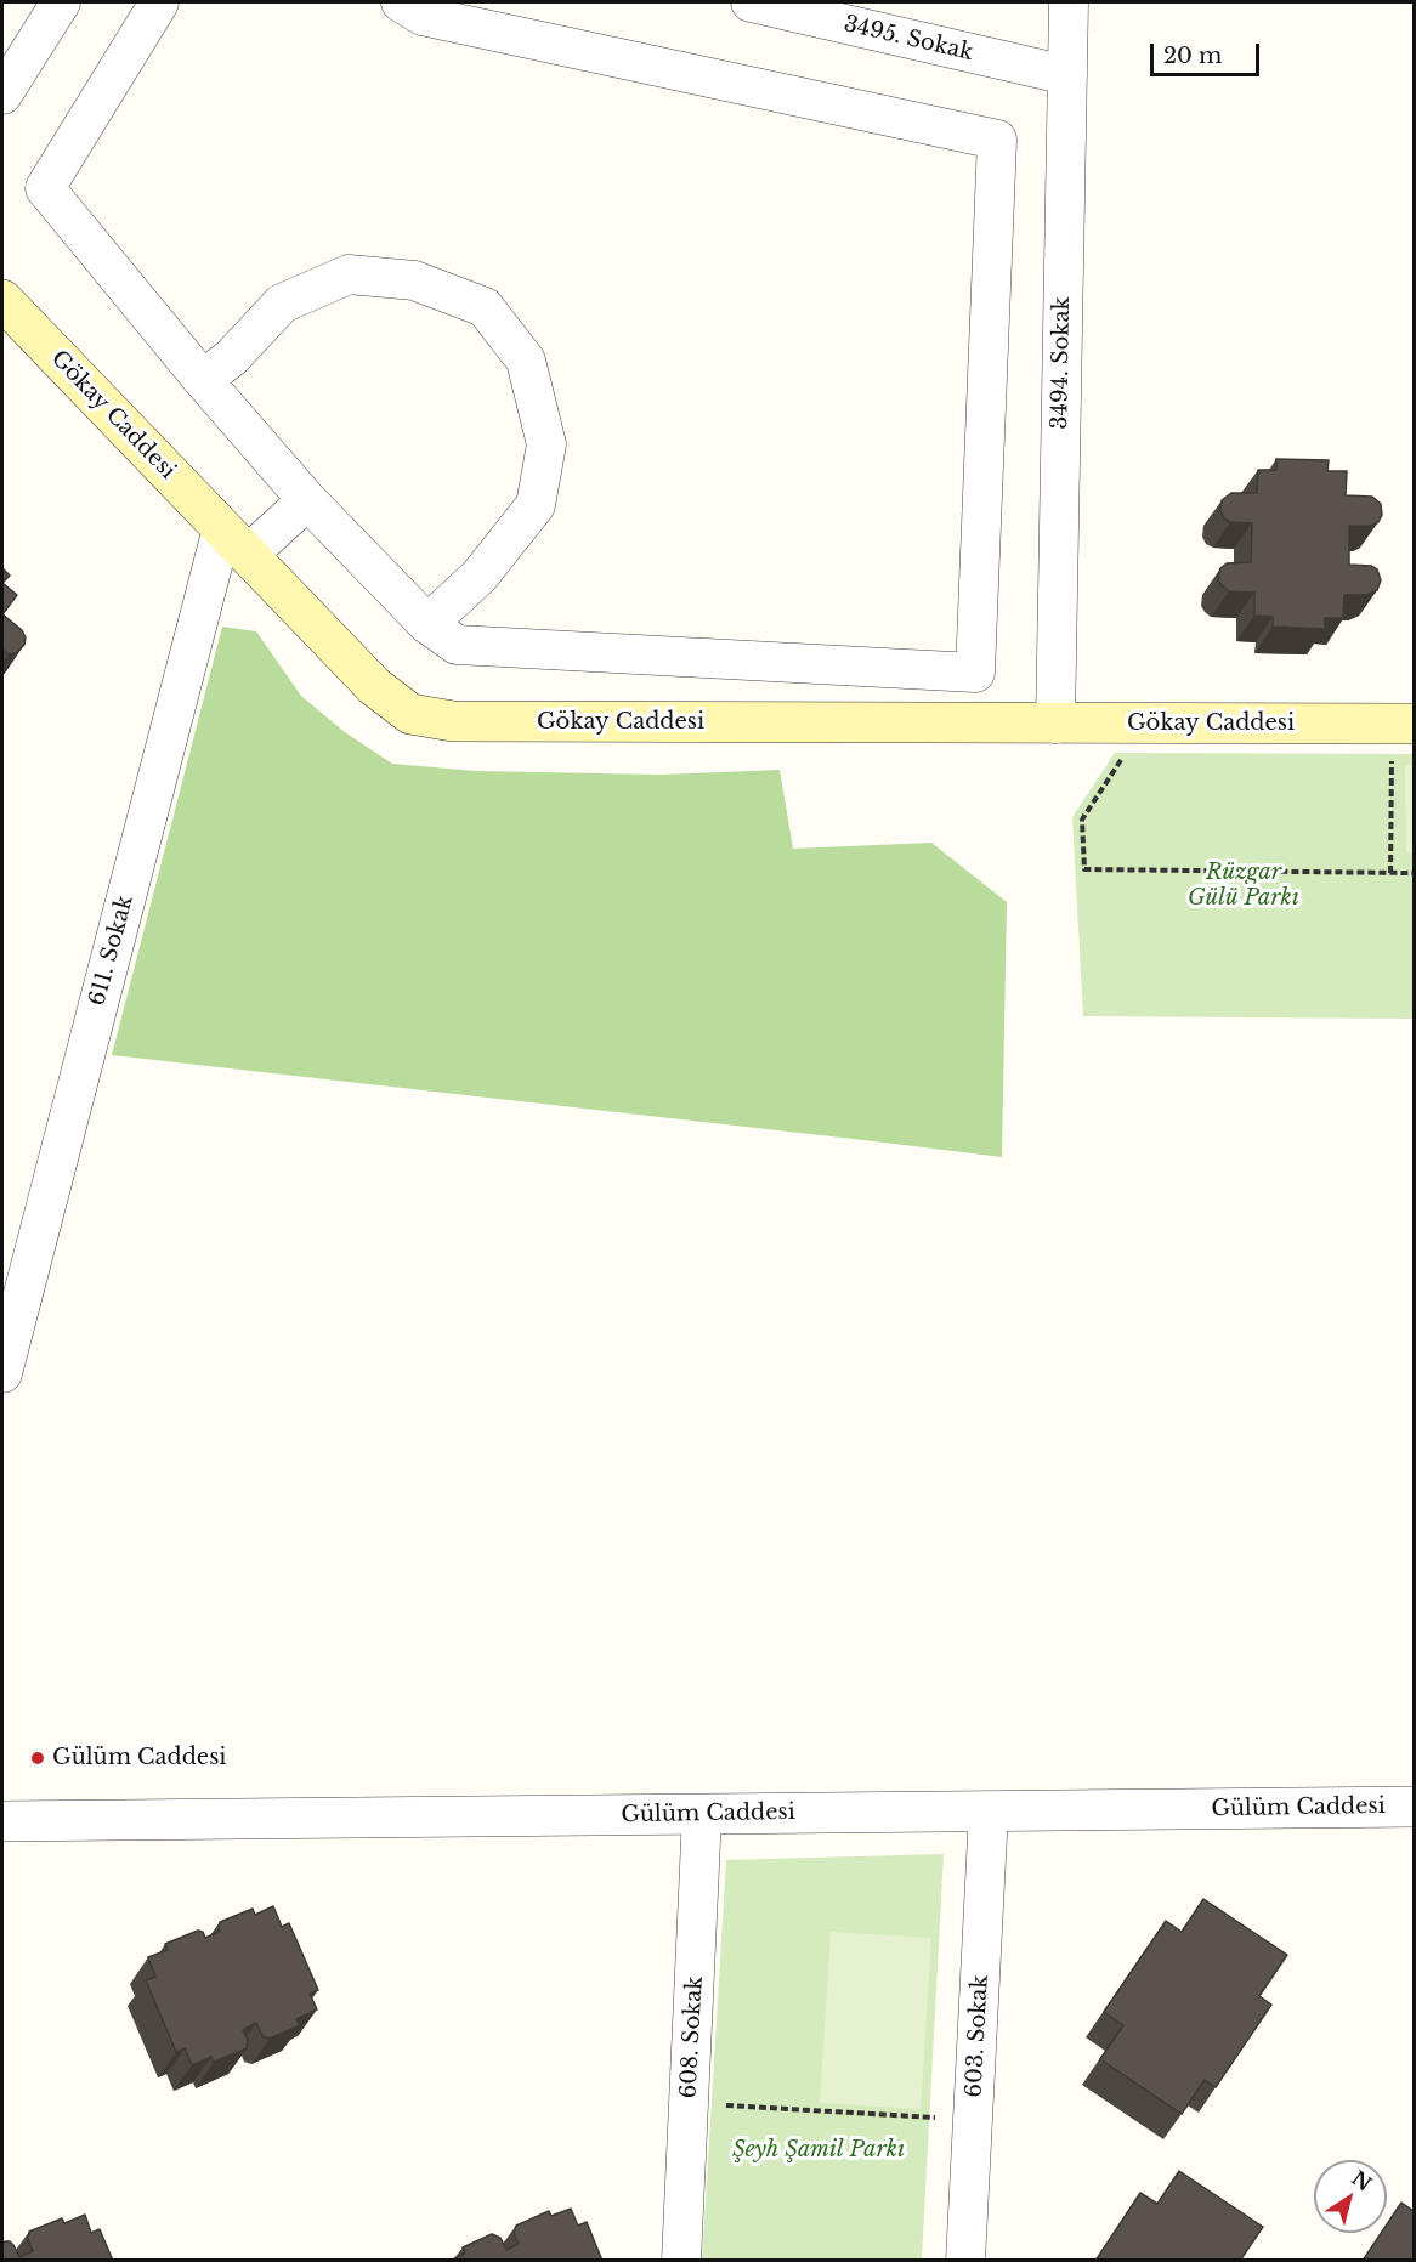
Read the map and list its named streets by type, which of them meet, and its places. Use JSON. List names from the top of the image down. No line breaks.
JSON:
{"streets":{"main road":["Gökay Caddesi"],"street":["3495. Sokak","3494. Sokak","611. Sokak","Gülüm Caddesi","603. Sokak","608. Sokak"]},"crossings":[["3495. Sokak","3494. Sokak"],["3494. Sokak","Gökay Caddesi"],["Gökay Caddesi","611. Sokak"],["Gülüm Caddesi","603. Sokak"],["Gülüm Caddesi","608. Sokak"]],"parks":["Rüzgar Gülü Parkı","Şeyh Şamil Parkı"],"places":["Gülüm Caddesi"],"scale_bar":"20 m","north":"top right"}
